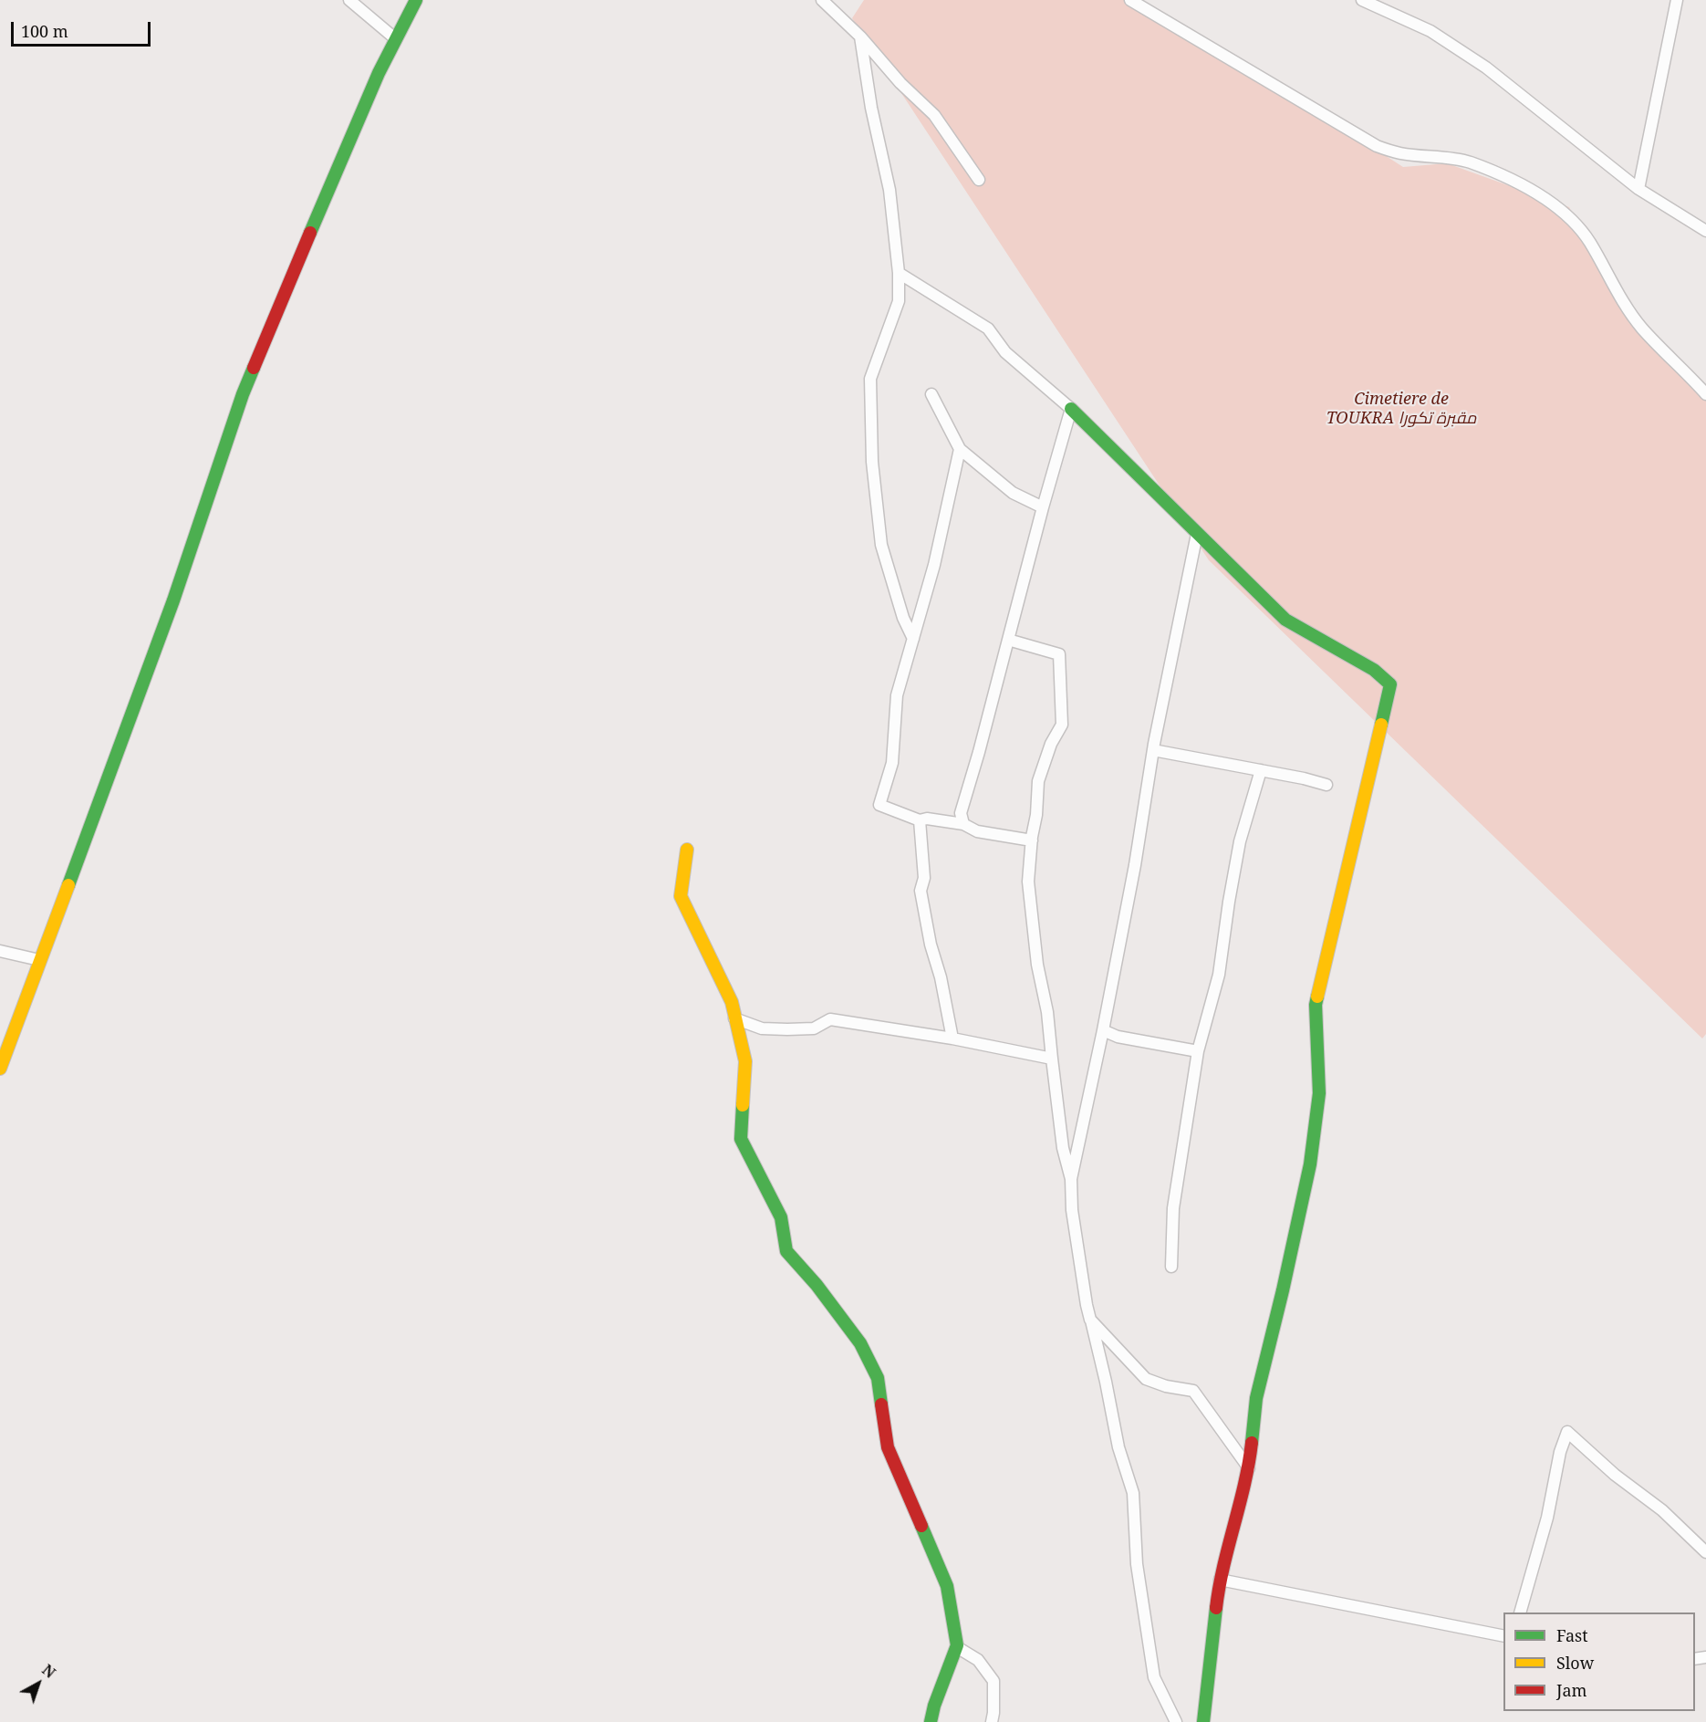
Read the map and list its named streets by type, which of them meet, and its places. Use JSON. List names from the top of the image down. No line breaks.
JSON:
{"parks":["Cimetiere de TOUKRA مقبرة تكورا"],"legend":["Fast","Slow","Jam"],"scale_bar":"100 m","north":"top right"}
